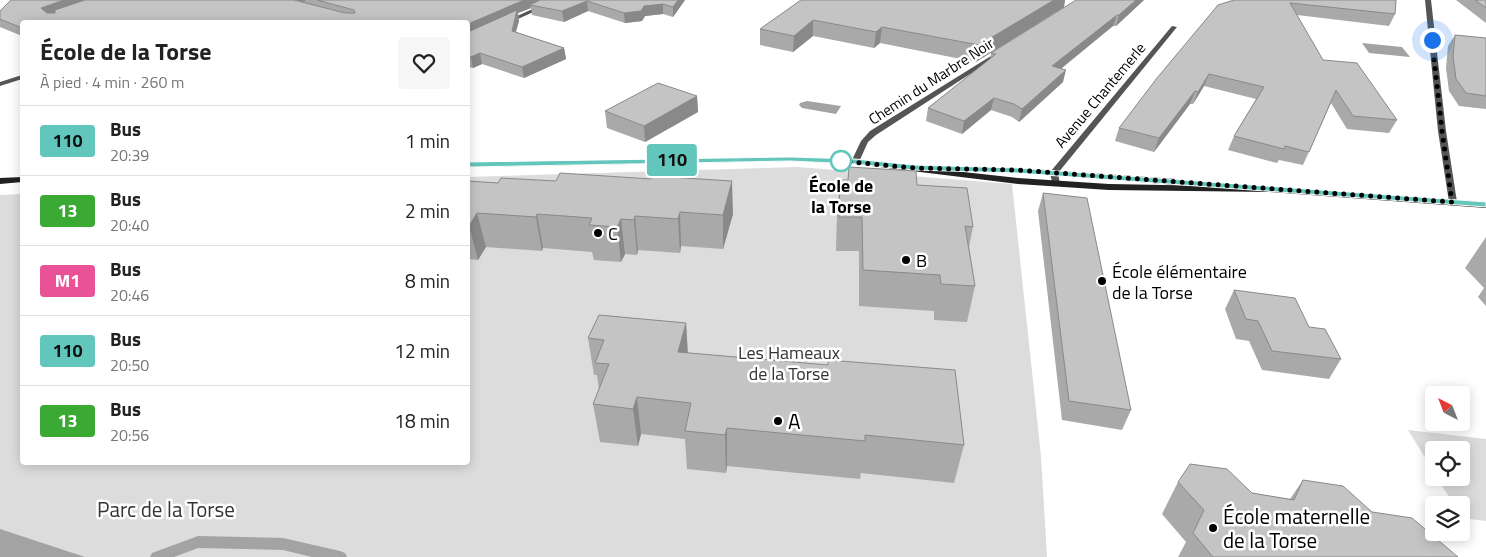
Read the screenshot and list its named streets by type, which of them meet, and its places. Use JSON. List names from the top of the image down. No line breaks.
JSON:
{"streets":{"street":["Chemin du Marbre Noir","Avenue Chantemerle"]},"parks":["Les Hameaux de la Torse","Parc de la Torse"],"places":["École de la Torse","C","B","École élémentaire de la Torse","A","École maternelle de la Torse"],"lines":["bus line 110"],"north":"top left","page":{"on_map":"110","heading":["École de la Torse","À pied · 4 min · 260 m"],"list":[{"mark":"110","name":"Bus","note":"20:39","value":"1 min"},{"mark":"13","name":"Bus","note":"20:40","value":"2 min"},{"mark":"M1","name":"Bus","note":"20:46","value":"8 min"},{"mark":"110","name":"Bus","note":"20:50","value":"12 min"},{"mark":"13","name":"Bus","note":"20:56","value":"18 min"}]}}
